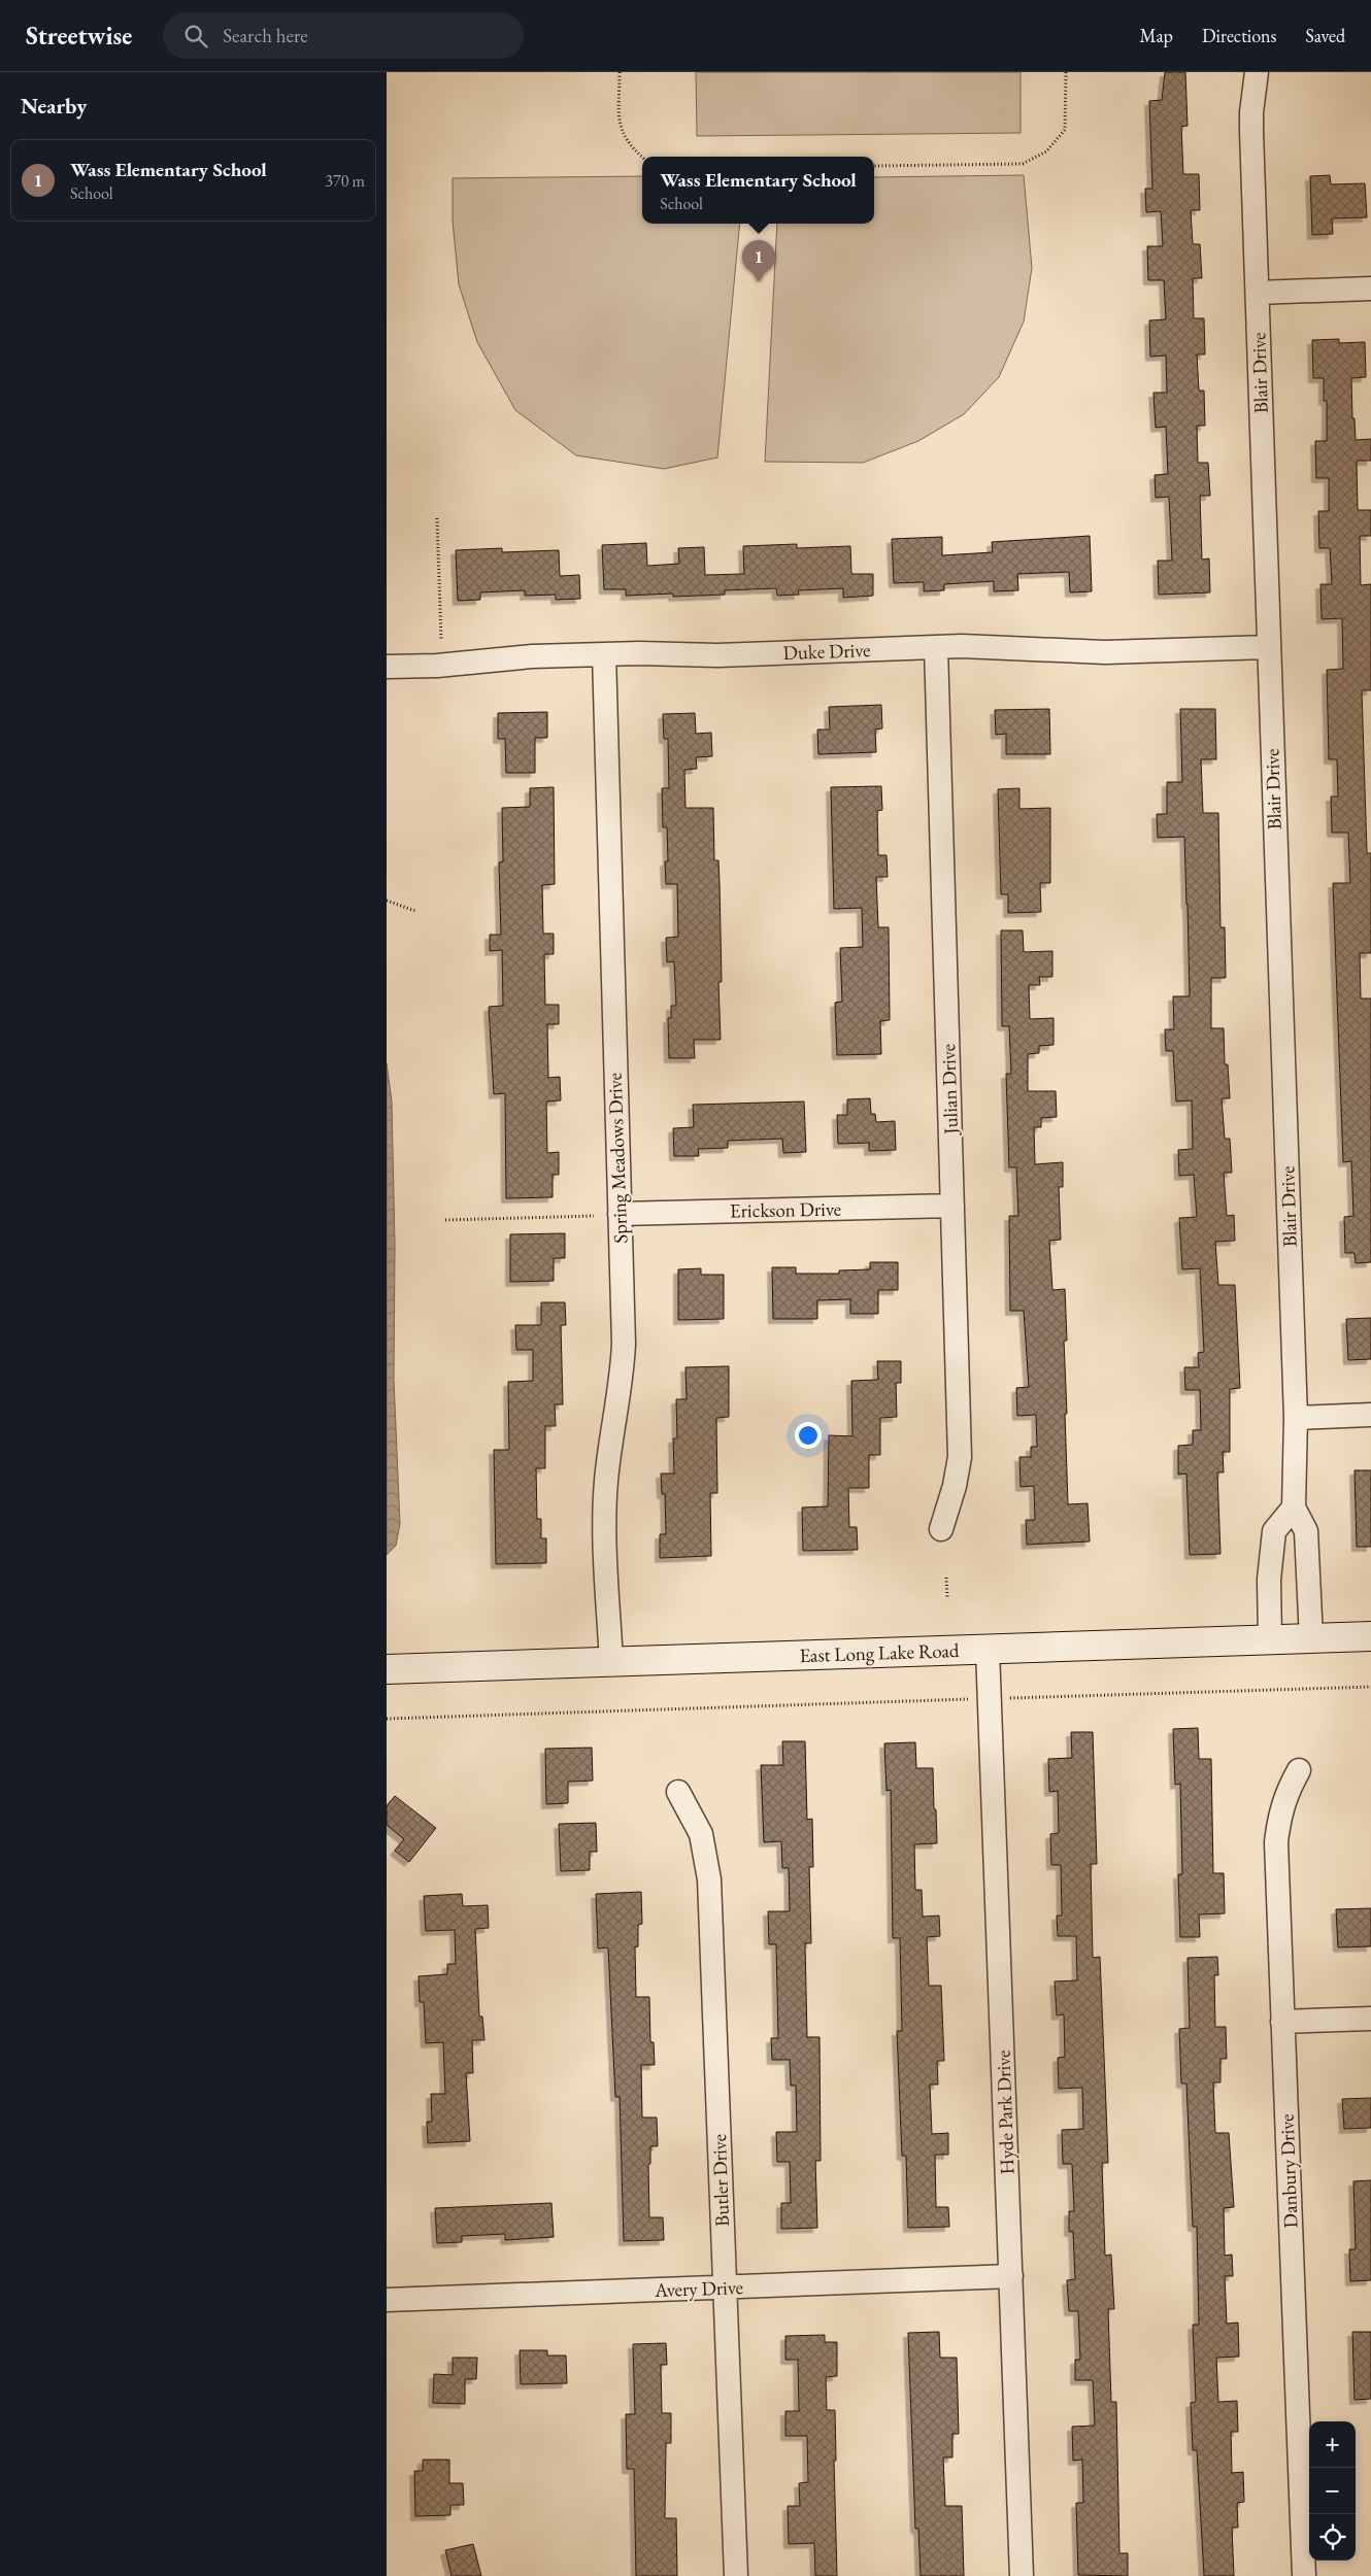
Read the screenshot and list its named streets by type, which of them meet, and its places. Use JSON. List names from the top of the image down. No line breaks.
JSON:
{"streets":{"main road":["East Long Lake Road"],"street":["Blair Drive","Duke Drive","Julian Drive","Spring Meadows Drive","Erickson Drive","Hyde Park Drive","Danbury Drive","Butler Drive","Avery Drive"]},"crossings":[["Blair Drive","Duke Drive"],["Blair Drive","East Long Lake Road"],["Duke Drive","Julian Drive"],["Duke Drive","Spring Meadows Drive"],["Julian Drive","Erickson Drive"],["Spring Meadows Drive","Erickson Drive"],["Spring Meadows Drive","East Long Lake Road"],["East Long Lake Road","Hyde Park Drive"],["Hyde Park Drive","Avery Drive"],["Butler Drive","Avery Drive"]],"page":{"header":"Streetwise","search":"Search here","nav":["Map","Directions","Saved"],"heading":"Nearby","list":[{"mark":"1","name":"Wass Elementary School","note":"School","value":"370 m"}],"popup":["Wass Elementary School","School"],"pins":"1","map_buttons":["+","−"]}}
